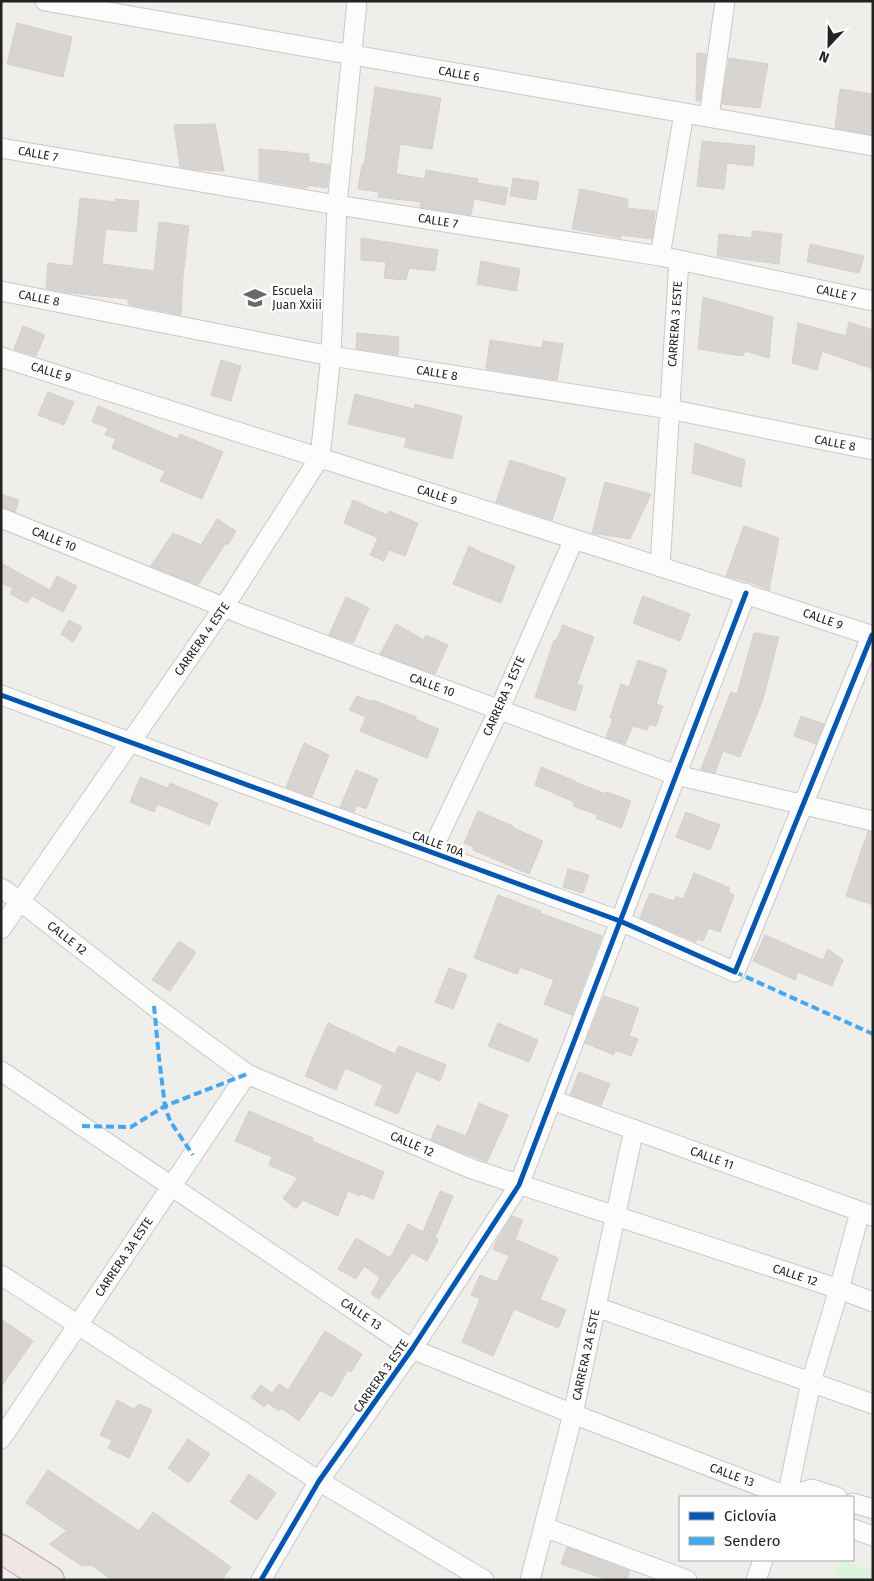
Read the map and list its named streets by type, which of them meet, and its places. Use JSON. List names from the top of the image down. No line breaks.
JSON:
{"streets":{"street":["CALLE 6","CALLE 7","CALLE 8","CARRERA 3 ESTE","CALLE 9","CALLE 10","CARRERA 4 ESTE","CALLE 10A","CALLE 12","CALLE 11","CARRERA 3A ESTE","CALLE 13","CARRERA 2A ESTE"]},"crossings":[["CALLE 6","CARRERA 4 ESTE"],["CALLE 7","CARRERA 3 ESTE"],["CALLE 7","CARRERA 4 ESTE"],["CALLE 8","CARRERA 3 ESTE"],["CALLE 8","CARRERA 4 ESTE"],["CARRERA 3 ESTE","CALLE 9"],["CARRERA 3 ESTE","CALLE 10"],["CARRERA 3 ESTE","CALLE 10A"],["CARRERA 3 ESTE","CALLE 12"],["CARRERA 3 ESTE","CALLE 11"],["CARRERA 3 ESTE","CALLE 13"],["CALLE 9","CARRERA 4 ESTE"],["CALLE 10","CARRERA 4 ESTE"],["CALLE 10","CALLE 10A"],["CARRERA 4 ESTE","CALLE 10A"],["CARRERA 4 ESTE","CALLE 12"],["CALLE 12","CARRERA 3A ESTE"],["CALLE 12","CARRERA 2A ESTE"],["CALLE 11","CARRERA 2A ESTE"],["CARRERA 3A ESTE","CALLE 13"],["CALLE 13","CARRERA 2A ESTE"]],"places":{"school or university":["Escuela Juan Xxiii"]},"legend":["Ciclovía","Sendero"],"north":"bottom"}
